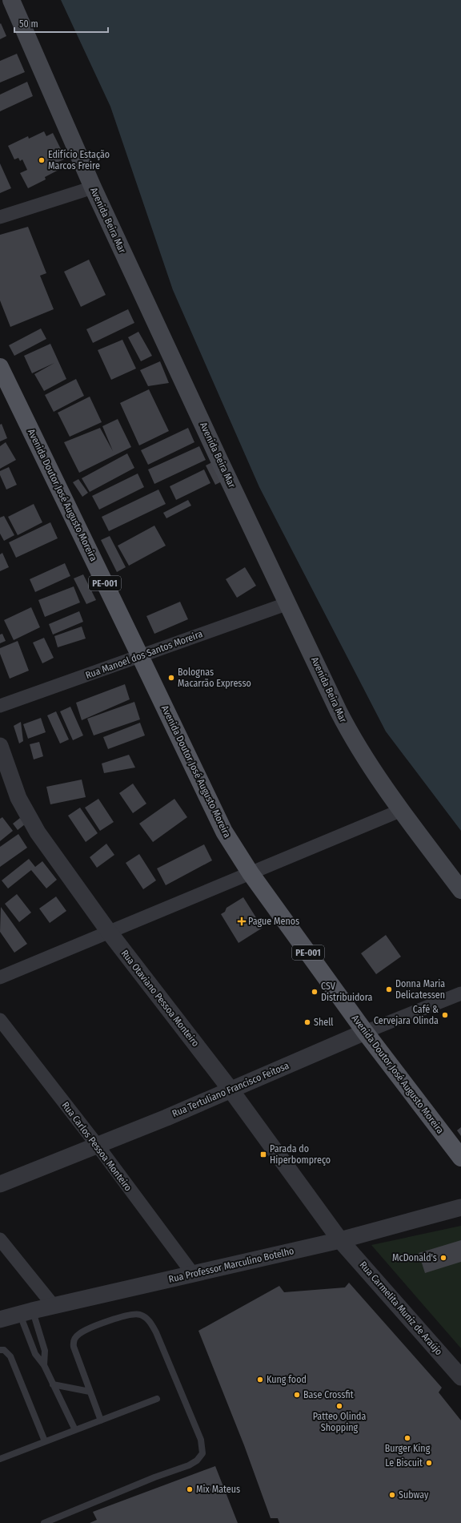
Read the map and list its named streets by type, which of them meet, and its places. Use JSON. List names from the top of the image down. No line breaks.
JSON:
{"streets":{"main road":["Avenida Beira Mar","Avenida Doutor José Augusto Moreira","PE-001"],"street":["Rua Manoel dos Santos Moreira","Rua Otaviano Pessoa Monteiro","Rua Tertuliano Francisco Feitosa","Rua Carlos Pessoa Monteiro","Rua Professor Marculino Botelho","Rua Carmelita Muniz de Araújo"]},"crossings":[["Avenida Beira Mar","Rua Manoel dos Santos Moreira"],["Avenida Doutor José Augusto Moreira","Rua Manoel dos Santos Moreira"],["Avenida Doutor José Augusto Moreira","Rua Tertuliano Francisco Feitosa"],["Rua Otaviano Pessoa Monteiro","Rua Tertuliano Francisco Feitosa"],["Rua Otaviano Pessoa Monteiro","Rua Professor Marculino Botelho"],["Rua Otaviano Pessoa Monteiro","Rua Carmelita Muniz de Araújo"],["Rua Tertuliano Francisco Feitosa","Rua Carlos Pessoa Monteiro"],["Rua Carlos Pessoa Monteiro","Rua Professor Marculino Botelho"],["Rua Professor Marculino Botelho","Rua Carmelita Muniz de Araújo"]],"places":{"other":["Edifício Estação Marcos Freire","Bolognas Macarrão Expresso","Donna Maria Delicatessen","CSV Distribuidora","Café & Cervejara Olinda","Shell","McDonald's","Kung food","Base Crossfit","Patteo Olinda Shopping","Burger King","Le Biscuit","Mix Mateus","Subway"],"health":["Pague Menos"],"transit":["Parada do Hiperbompreço"]},"scale_bar":"50 m"}
